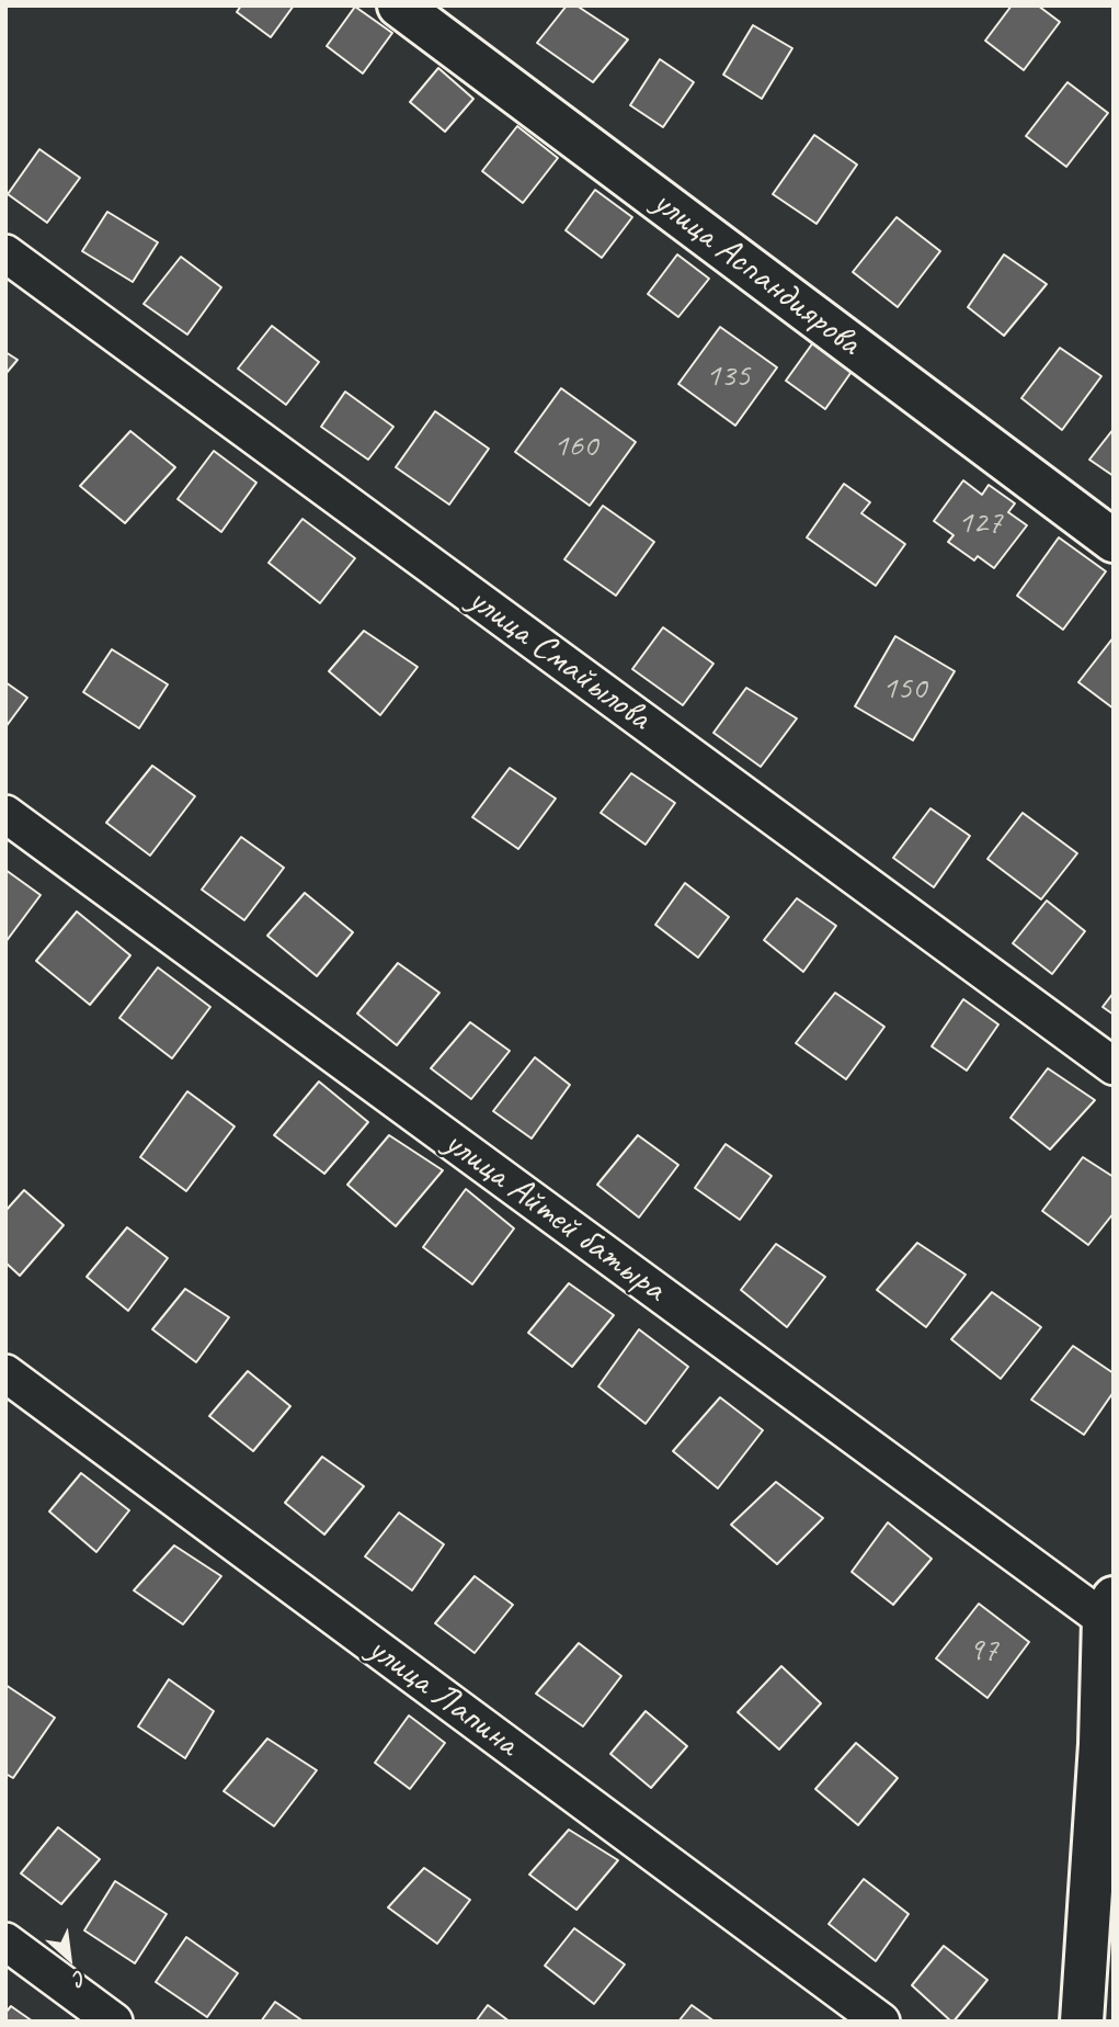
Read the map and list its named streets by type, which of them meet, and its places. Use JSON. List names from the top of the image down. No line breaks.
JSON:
{"streets":{"street":["улица Аспандиярова","улица Смайылова","улица Айтей батыра","улица Лапина"]},"house_numbers":["135","160","127","150","97"],"north":"bottom right"}
